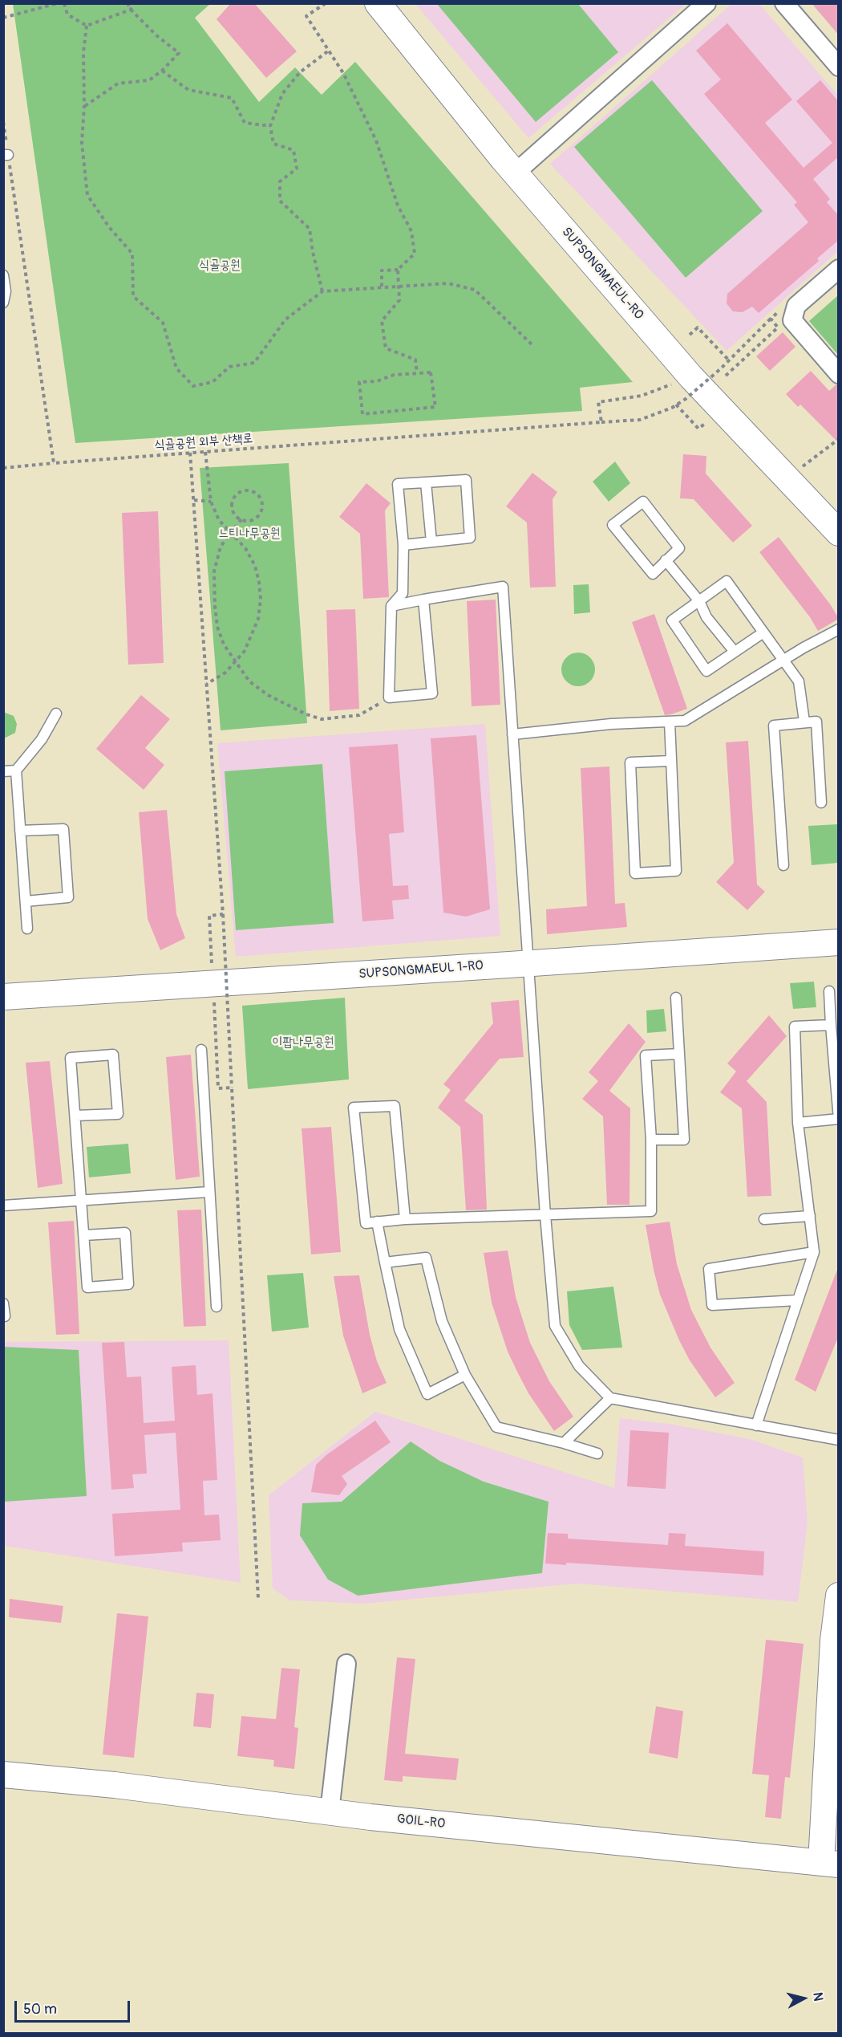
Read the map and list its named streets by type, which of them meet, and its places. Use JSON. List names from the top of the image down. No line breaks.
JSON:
{"streets":{"main road":["SUPSONGMAEUL-RO","SUPSONGMAEUL 1-RO","GOIL-RO"],"path":["식골공원 외부 산책로"]},"parks":["식골공원","느티나무공원","이팝나무공원"],"scale_bar":"50 m","north":"right"}
